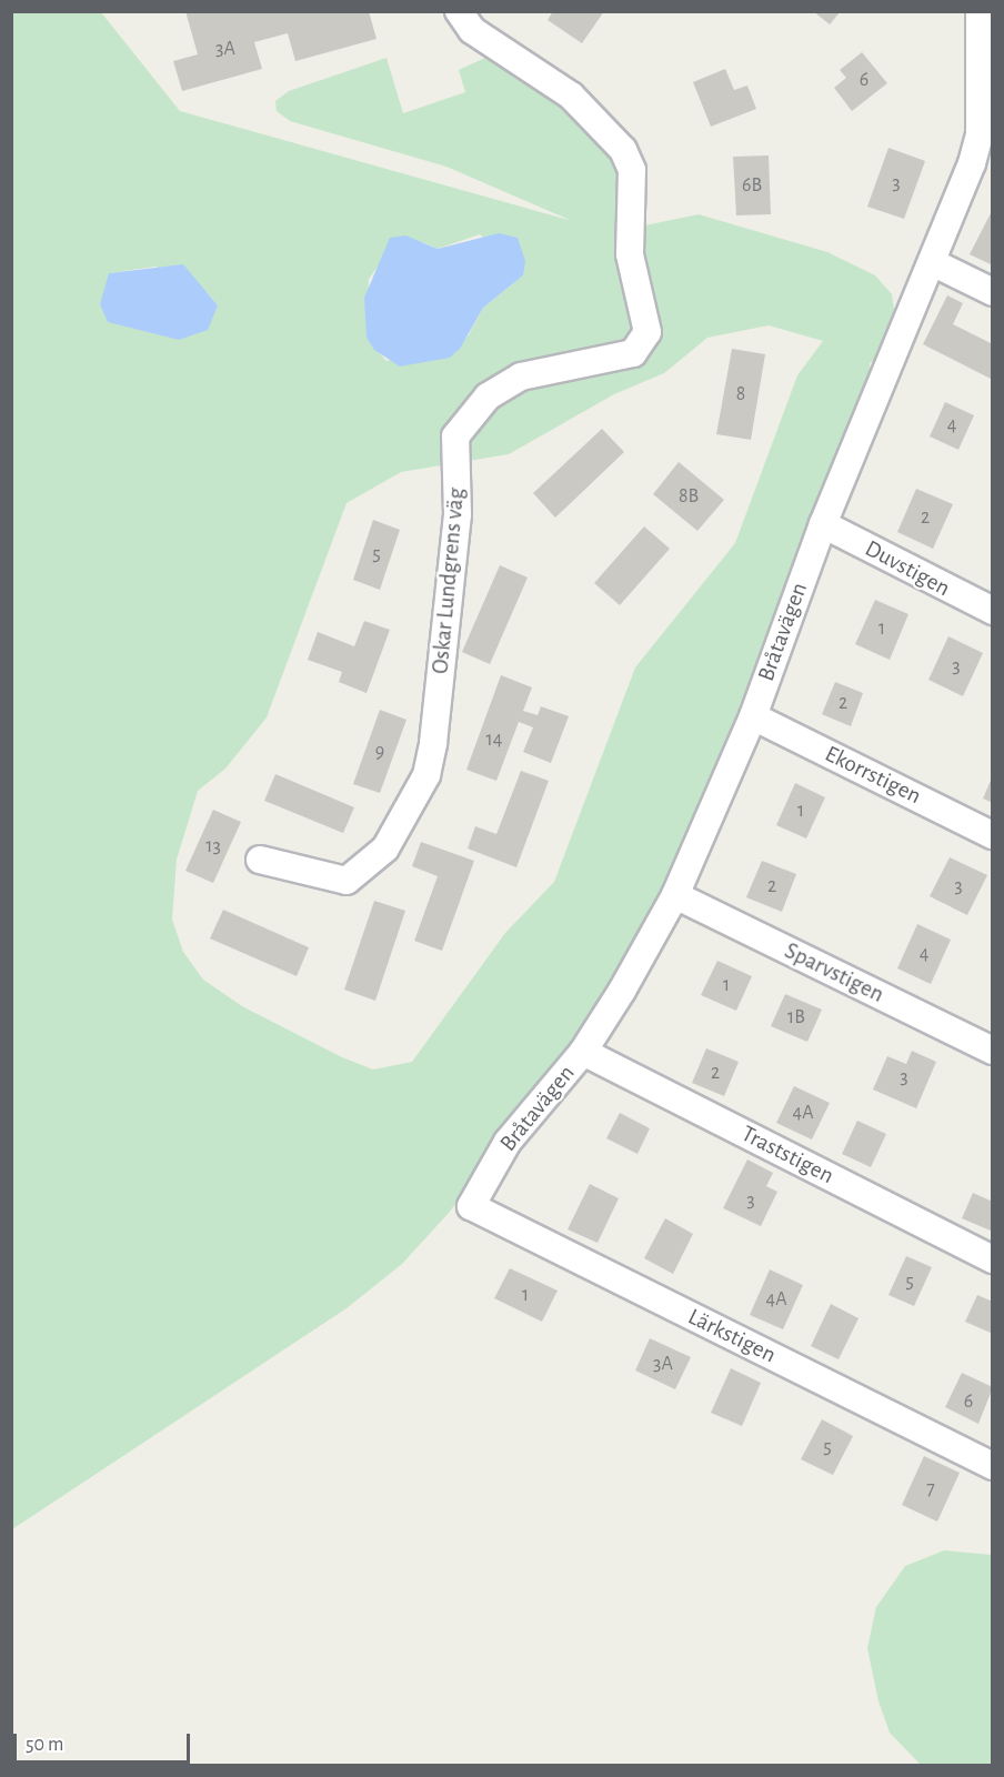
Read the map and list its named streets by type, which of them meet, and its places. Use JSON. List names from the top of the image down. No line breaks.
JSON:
{"streets":{"street":["Duvstigen","Oskar Lundgrens väg","Bråtavägen","Ekorrstigen","Sparvstigen","Traststigen","Lärkstigen"]},"crossings":[["Duvstigen","Bråtavägen"],["Bråtavägen","Ekorrstigen"],["Bråtavägen","Sparvstigen"],["Bråtavägen","Traststigen"],["Bråtavägen","Lärkstigen"]],"house_numbers":["3A","6","3","6B","8","4","8B","2","5","1","3","2","14","9","1","13","2","3","4","1","1B","2","3","4A","3","5","1","4A","3A","6","5","7"],"scale_bar":"50 m"}
